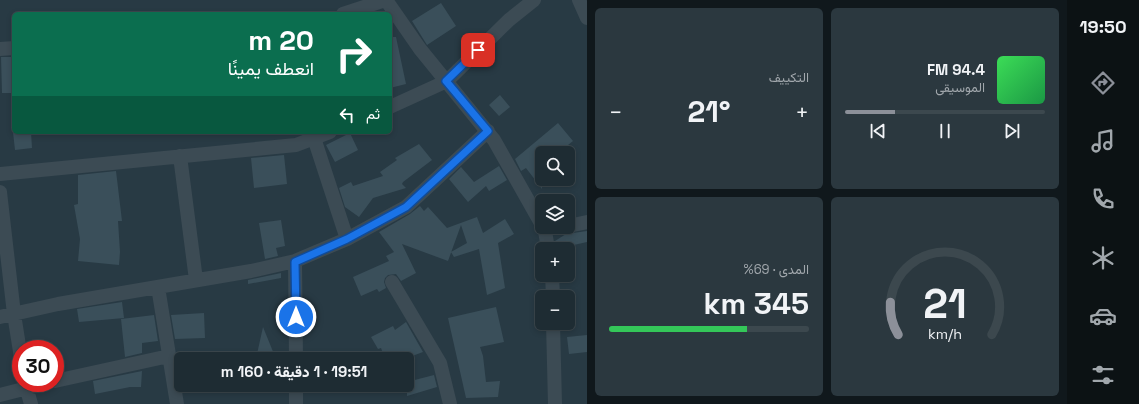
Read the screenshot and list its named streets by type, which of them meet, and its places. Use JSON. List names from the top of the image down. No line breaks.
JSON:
{"page":{"tabs":"19:50","tile":["التكييف",["المدى · 69%","345 km"]],"turn":["20 m","انعطف يمينًا"],"song":["94.4 FM","الموسيقى"],"heat":["−","21°","+"],"then":"ثم","map_buttons":["+","−"],"limit":"30","trip":"19:51 · 1 دقيقة · 160 m","gauge":["21","km/h"]}}
